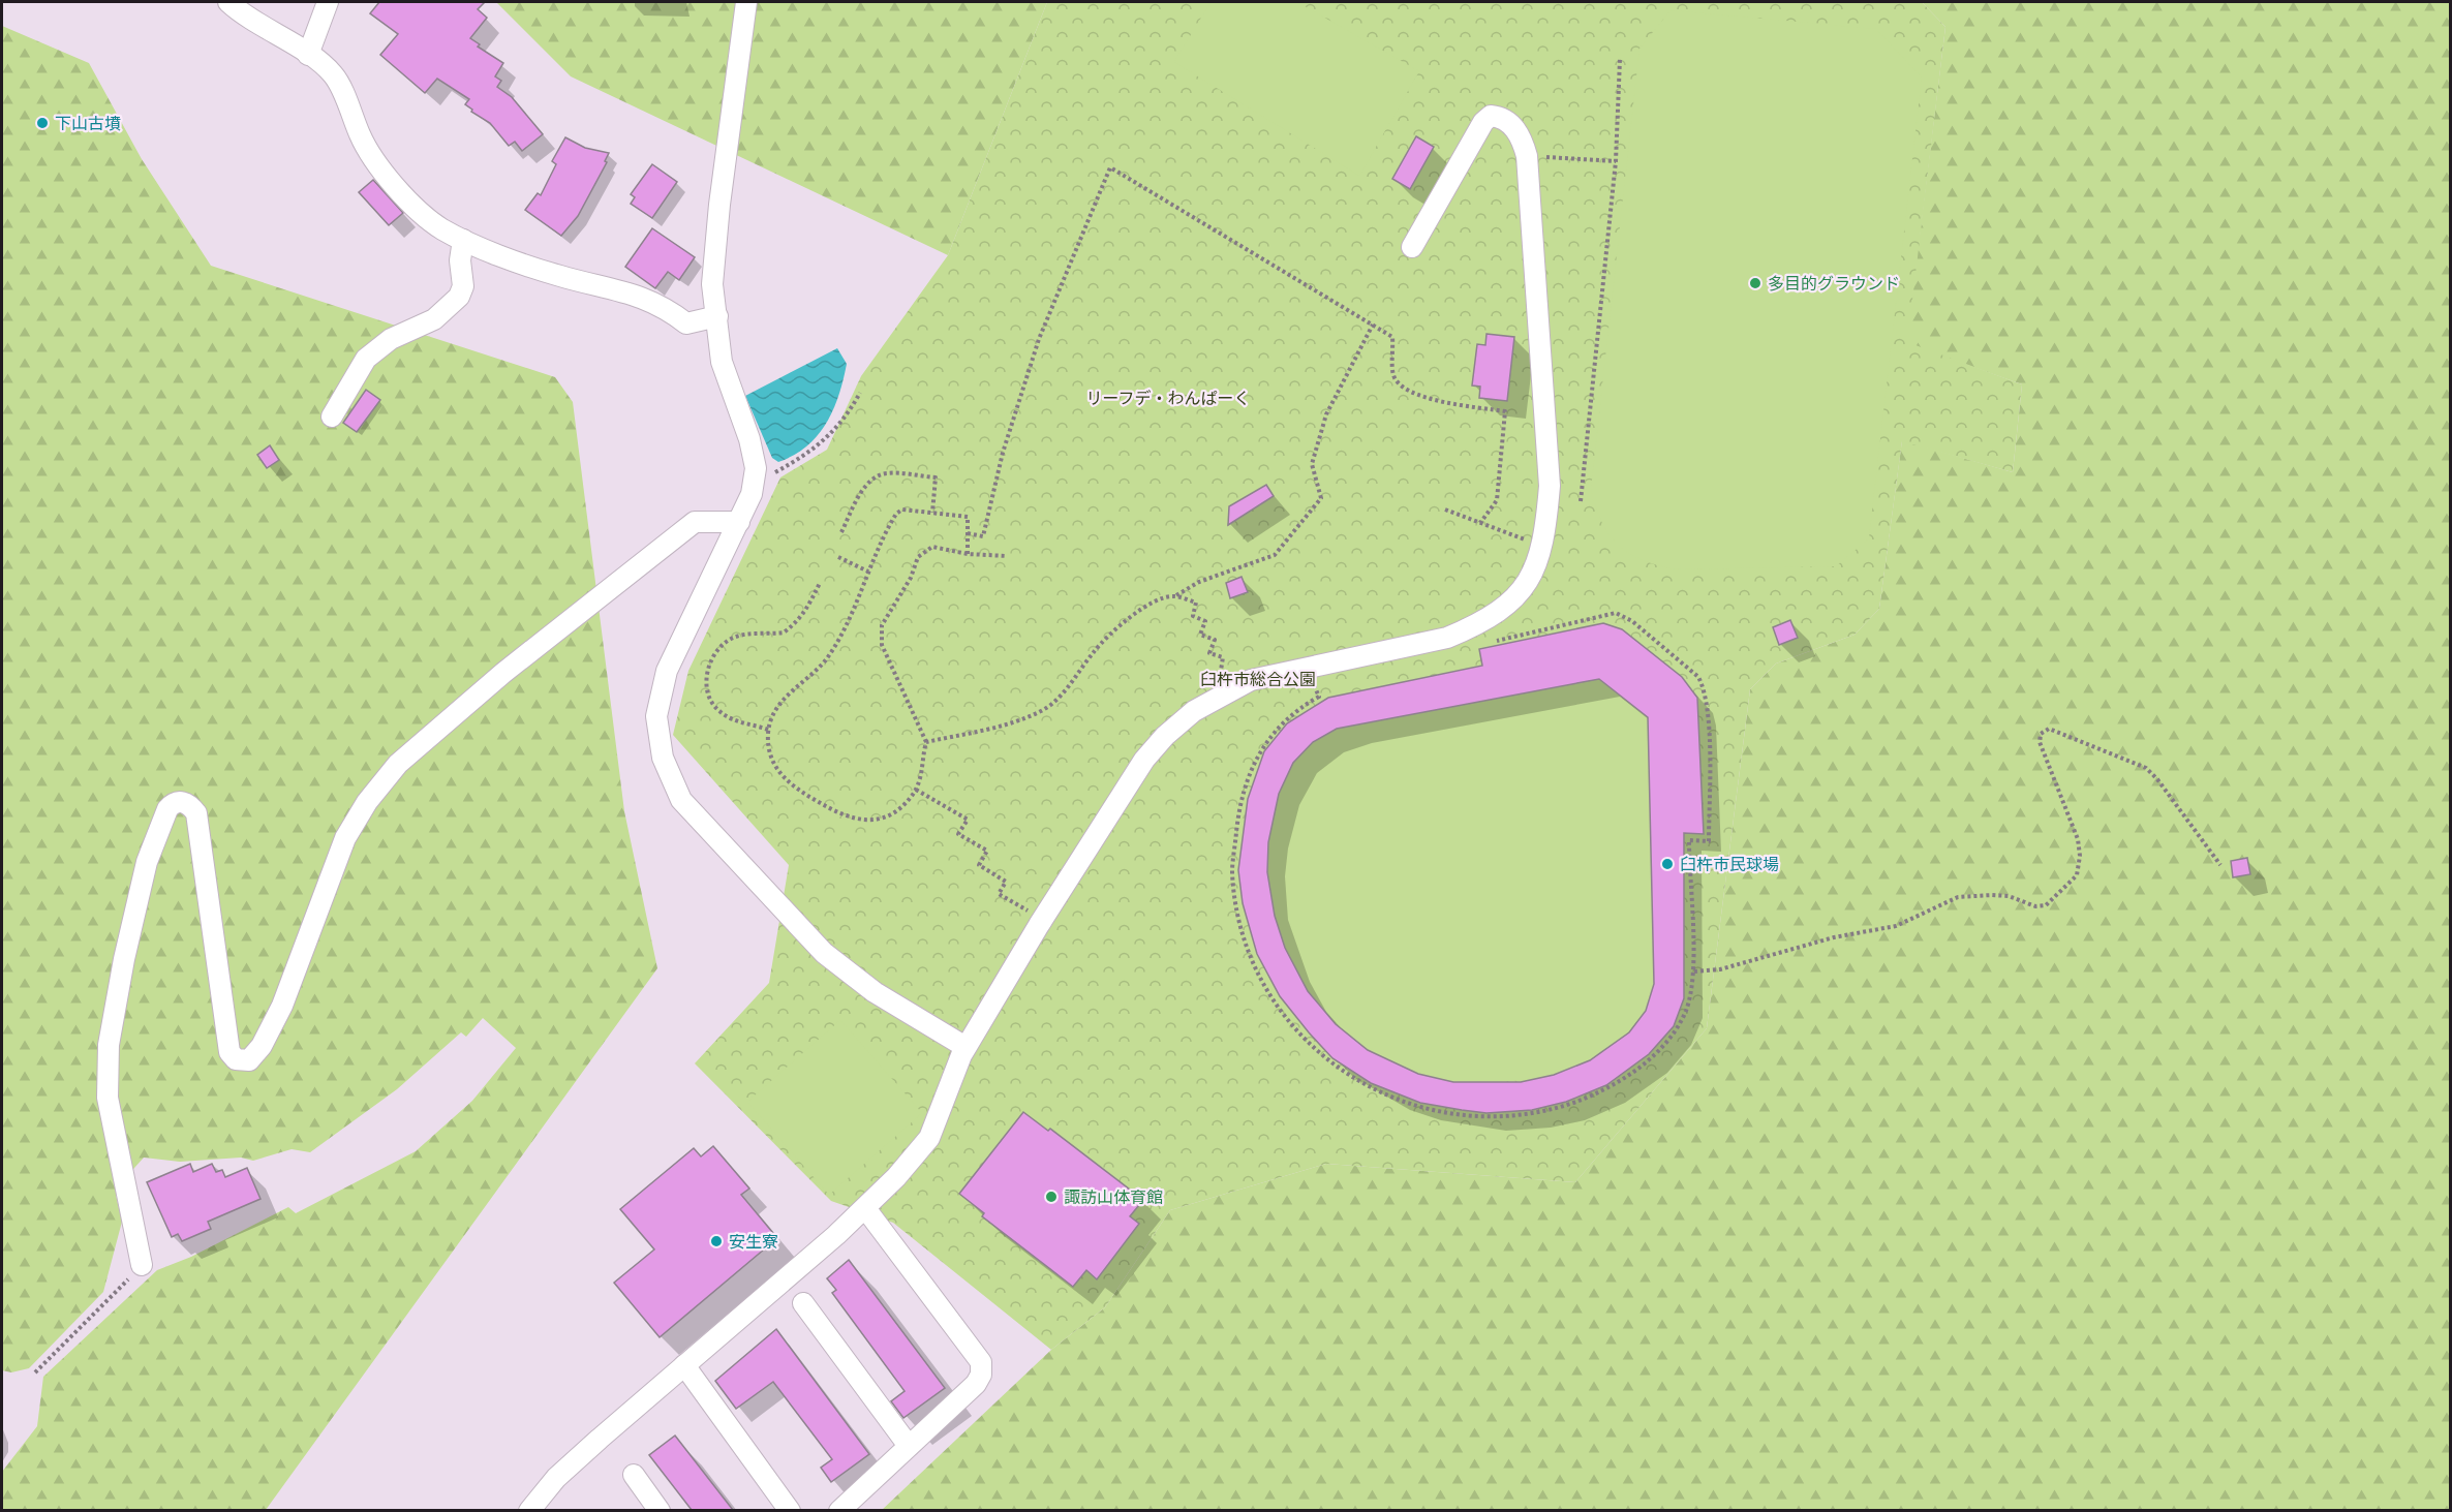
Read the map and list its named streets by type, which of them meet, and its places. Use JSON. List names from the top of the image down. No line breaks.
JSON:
{"parks":["リーフデ・わんぱーく","臼杵市総合公園"],"places":["下山古墳","多目的グラウンド","臼杵市民球場","諏訪山体育館","安生寮"]}
